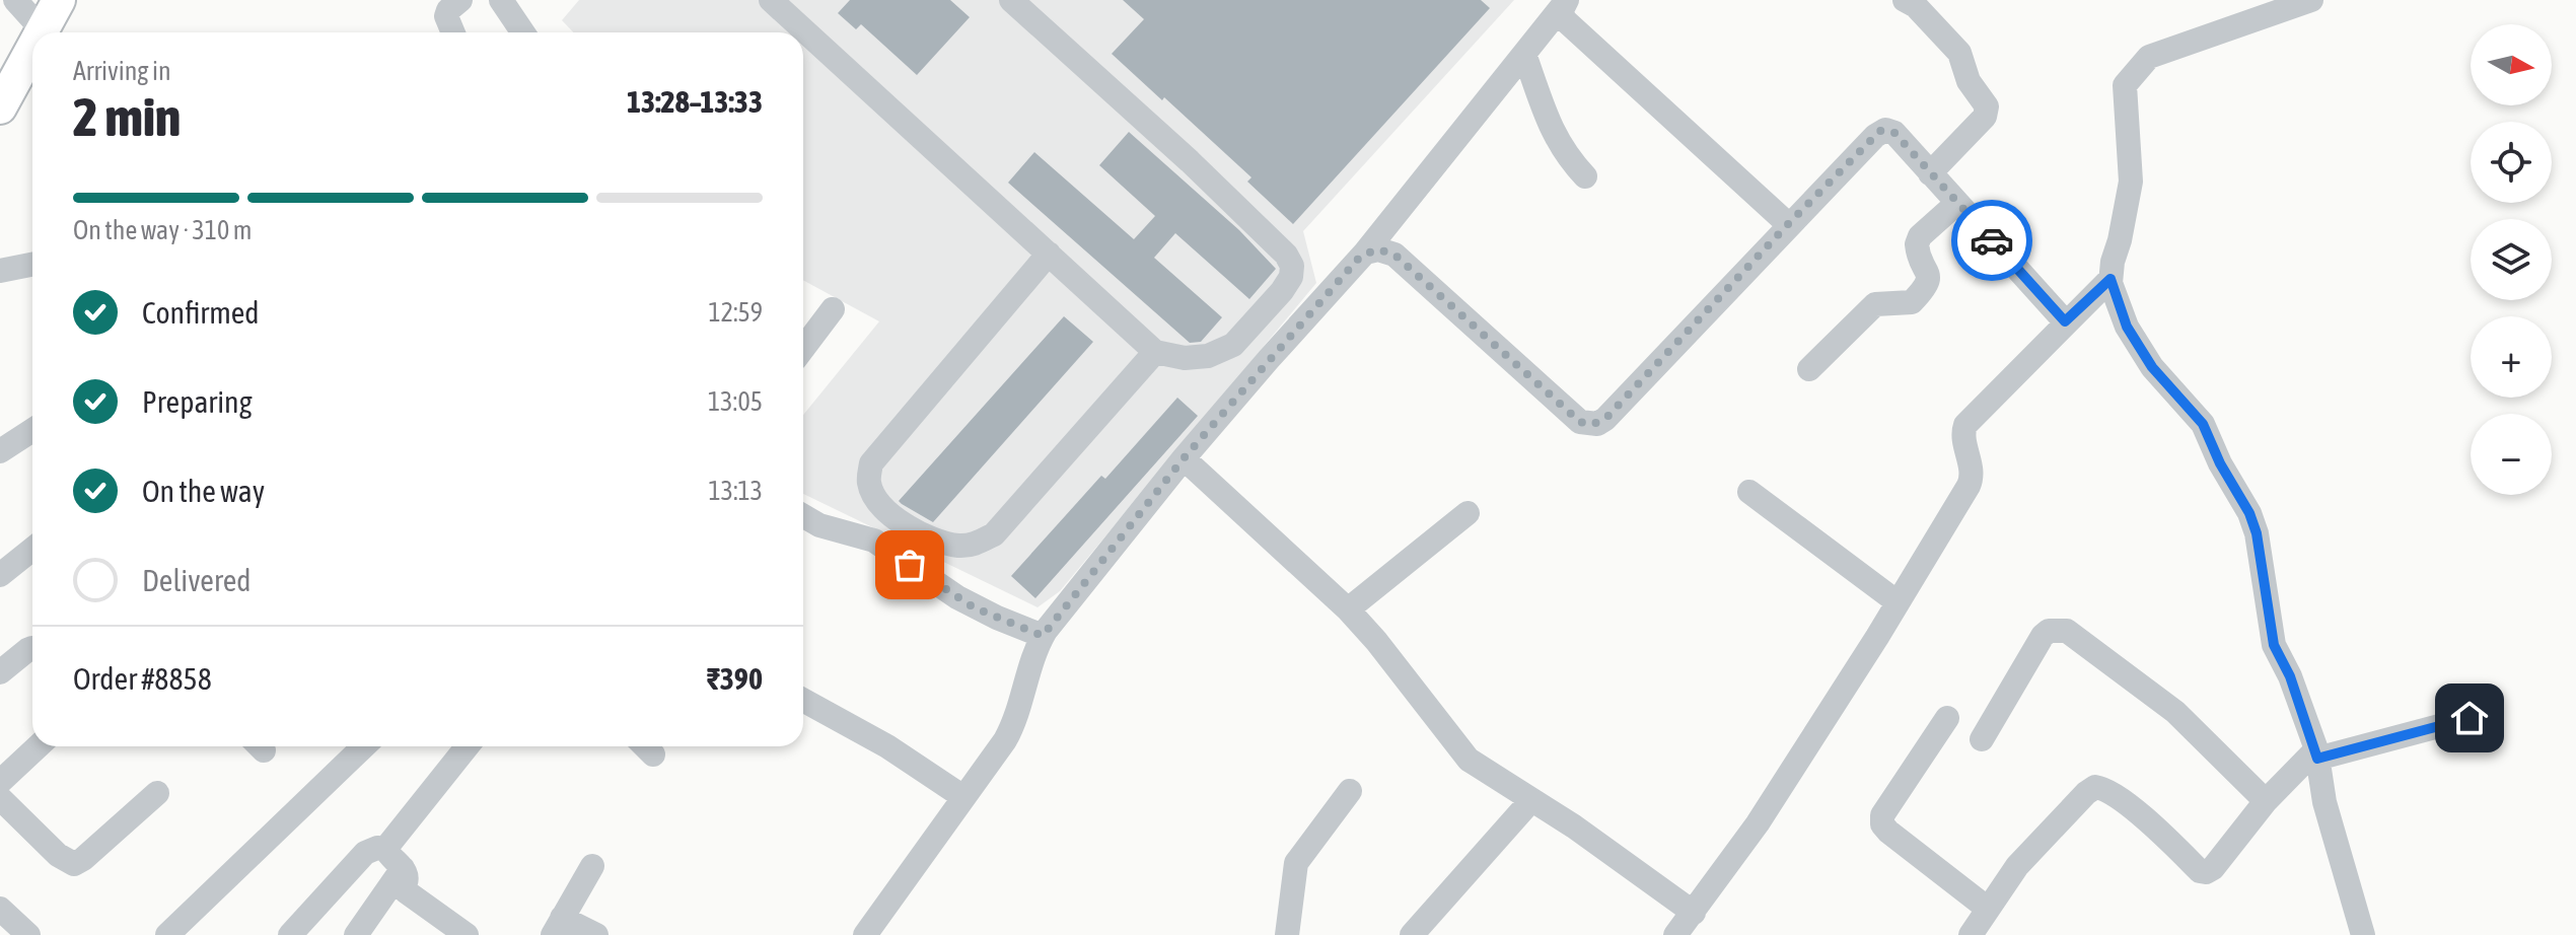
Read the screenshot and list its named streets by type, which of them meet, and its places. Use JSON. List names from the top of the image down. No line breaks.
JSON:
{"north":"right","page":{"map_buttons":["+","−"],"heading":["2 min","Arriving in","13:28–13:33"],"panel":["Order #8858","₹390"],"bar":"On the way · 310 m","list":[["Confirmed","12:59"],["Preparing","13:05"],["On the way","13:13"],"Delivered"]}}
